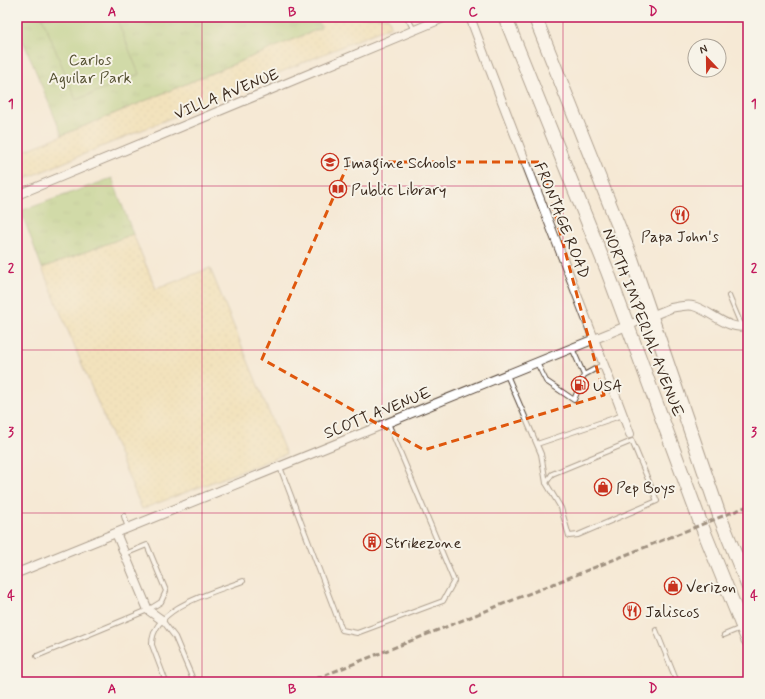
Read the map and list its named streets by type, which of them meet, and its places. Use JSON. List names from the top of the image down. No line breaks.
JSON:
{"streets":{"highway":["NORTH IMPERIAL AVENUE"],"street":["VILLA AVENUE","FRONTAGE ROAD","SCOTT AVENUE"]},"crossings":[["FRONTAGE ROAD","SCOTT AVENUE"],["NORTH IMPERIAL AVENUE","SCOTT AVENUE"]],"parks":["Carlos Aguilar Park"],"places":{"school or university":["Imagine Schools"],"library":["Public Library"],"restaurant":["Papa John's","Jaliscos"],"fuel station":["USA"],"shop":["Pep Boys","Verizon"],"building":["Strikezone"]},"north":"top","grid":{"columns":["A","B","C","D"],"rows":["1","2","3","4"]}}
